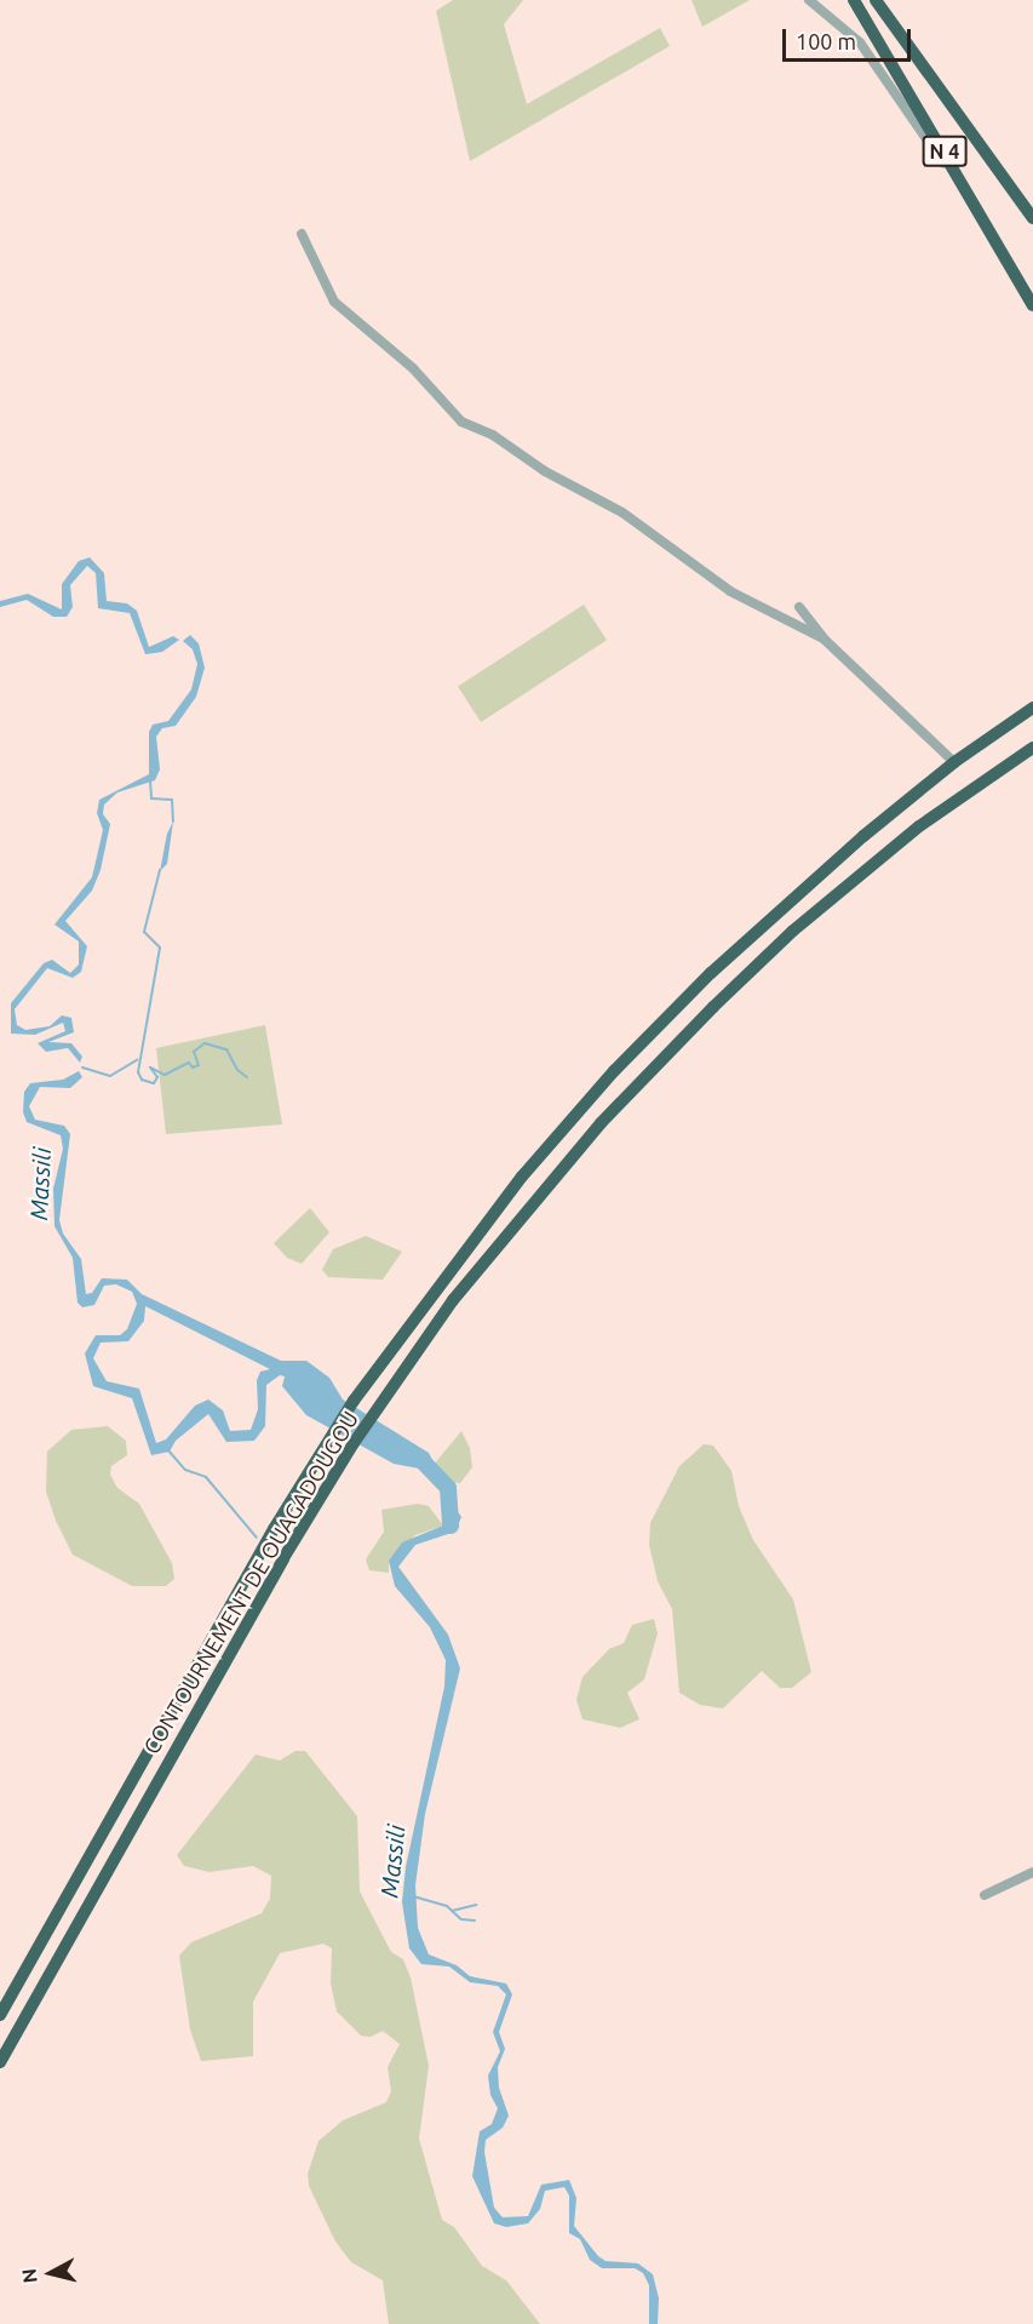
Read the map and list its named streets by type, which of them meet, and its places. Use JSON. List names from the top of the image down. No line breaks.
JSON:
{"streets":{"highway":["N 4","CONTOURNEMENT DE OUAGADOUGOU"]},"water":["Massili"],"scale_bar":"100 m","north":"left"}
